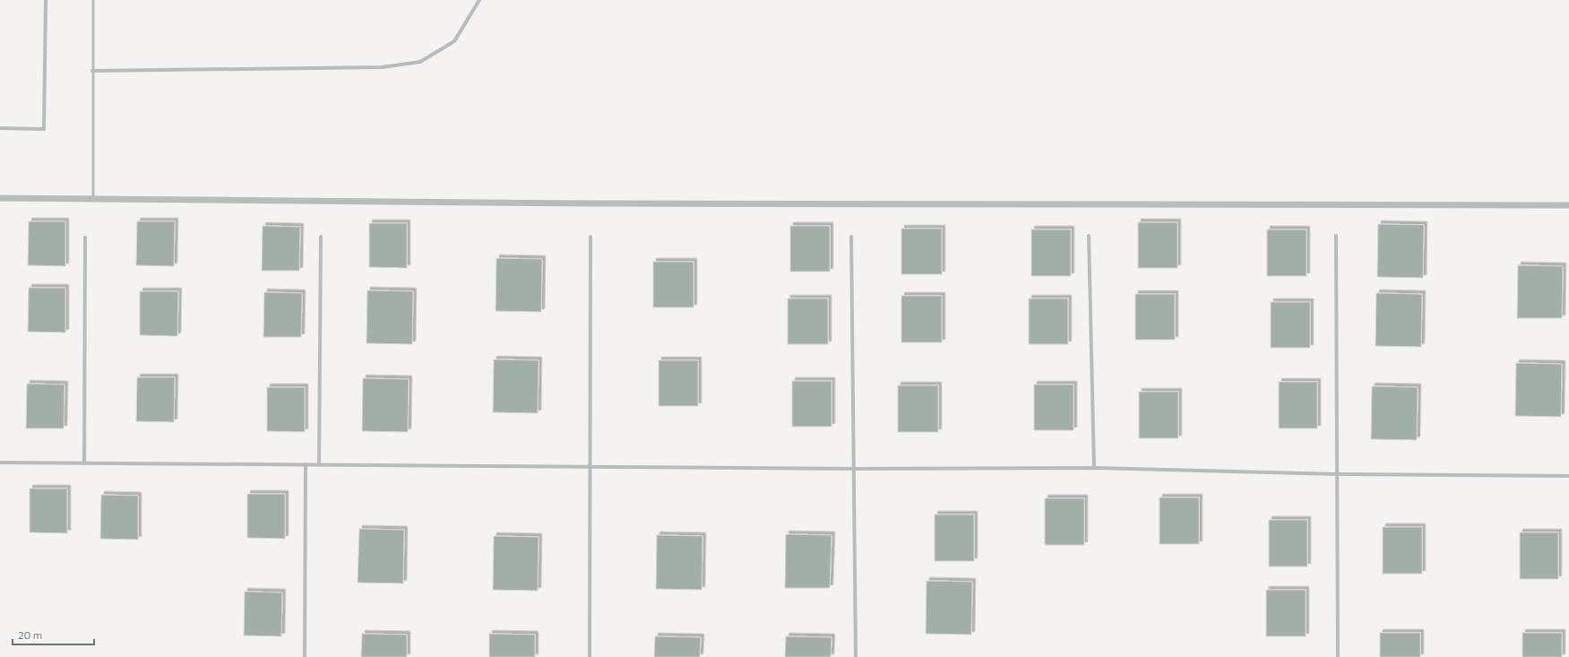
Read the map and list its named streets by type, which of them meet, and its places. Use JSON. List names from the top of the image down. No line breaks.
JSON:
{"scale_bar":"20 m"}
